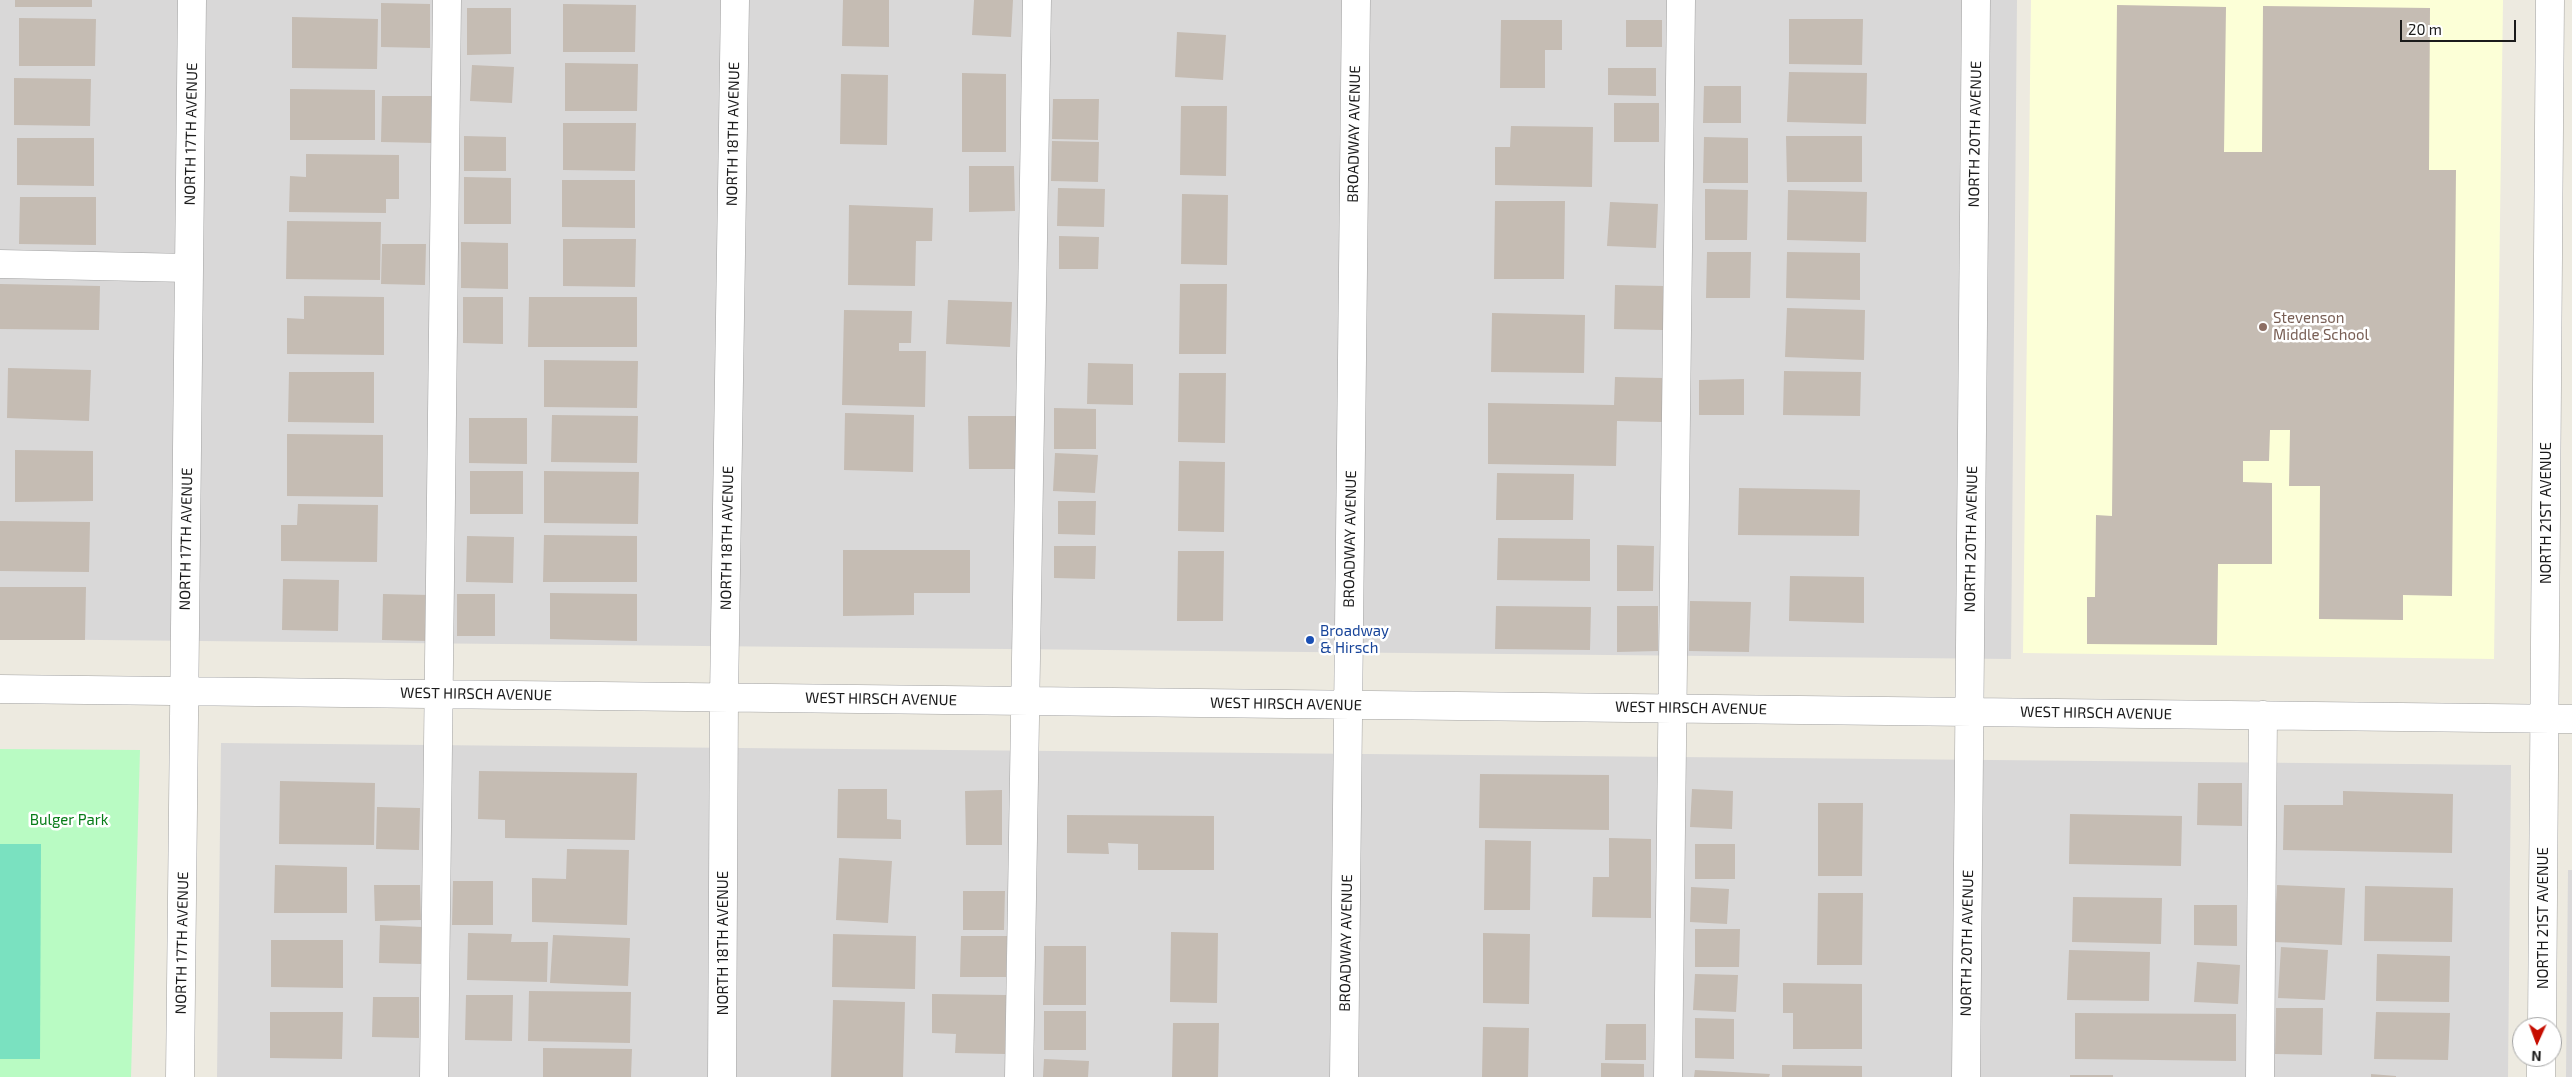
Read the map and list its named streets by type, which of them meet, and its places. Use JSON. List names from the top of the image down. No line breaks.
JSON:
{"streets":{"street":["NORTH 17TH AVENUE","NORTH 18TH AVENUE","BROADWAY AVENUE","NORTH 20TH AVENUE","NORTH 21ST AVENUE","WEST HIRSCH AVENUE"]},"crossings":[["NORTH 17TH AVENUE","WEST HIRSCH AVENUE"],["NORTH 18TH AVENUE","WEST HIRSCH AVENUE"],["BROADWAY AVENUE","WEST HIRSCH AVENUE"],["NORTH 20TH AVENUE","WEST HIRSCH AVENUE"],["NORTH 21ST AVENUE","WEST HIRSCH AVENUE"]],"parks":["Bulger Park"],"places":["Stevenson Middle School","Broadway & Hirsch"],"scale_bar":"20 m","north":"bottom"}
